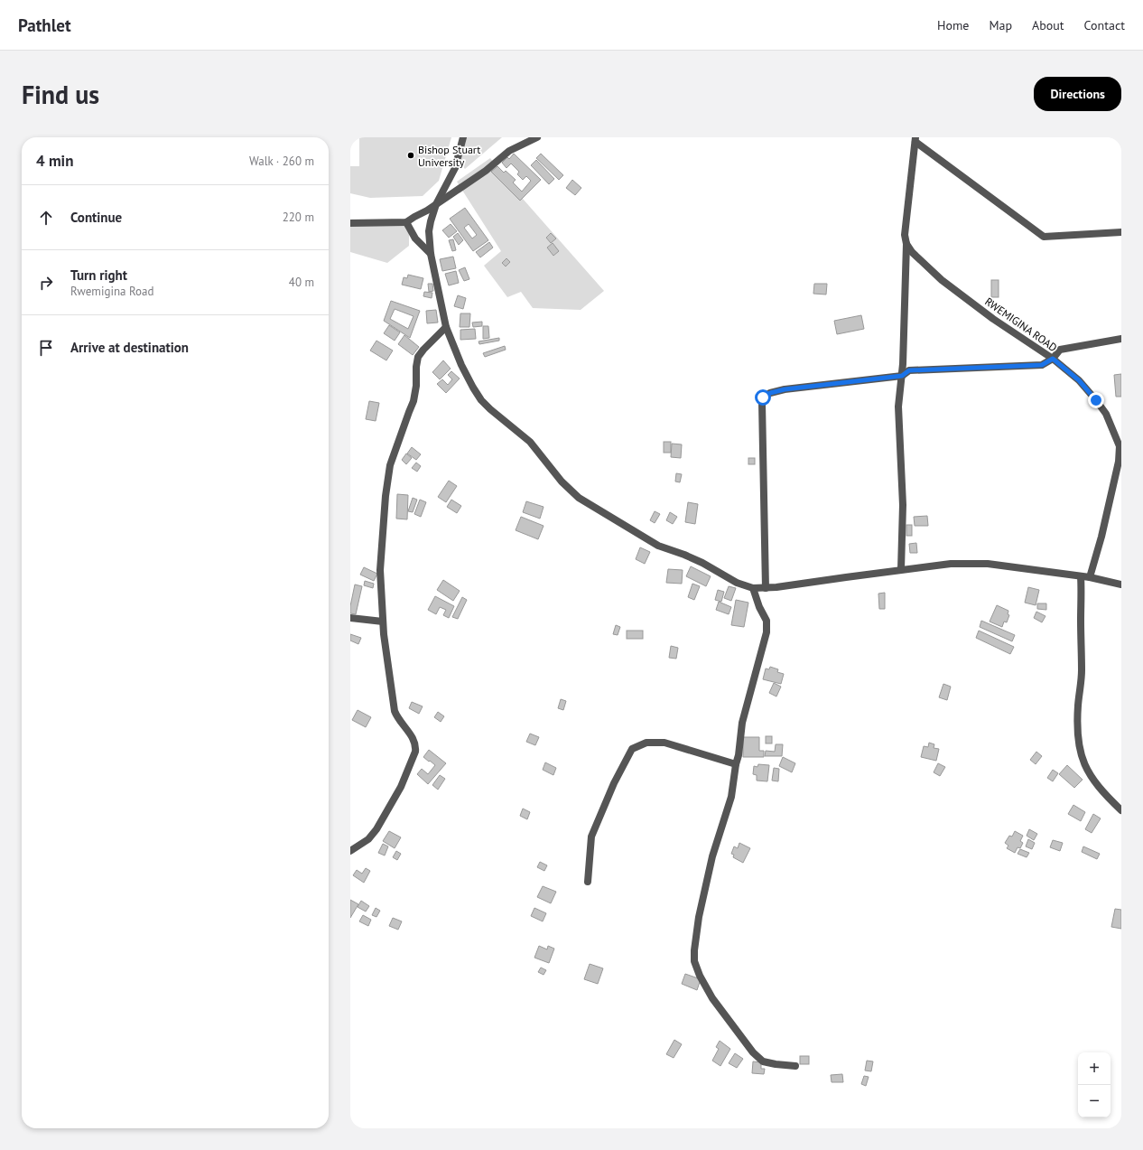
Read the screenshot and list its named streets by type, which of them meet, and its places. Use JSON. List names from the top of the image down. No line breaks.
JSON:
{"streets":{"street":["RWEMIGINA ROAD"]},"places":["Bishop Stuart University"],"page":{"header":"Pathlet","nav":["Home","Map","About","Contact"],"buttons":"Directions","title":"Find us","heading":["4 min","Walk · 260 m"],"list":[["Continue","220 m"],["Turn right","Rwemigina Road","40 m"],"Arrive at destination"],"map_buttons":["+","−"]}}
